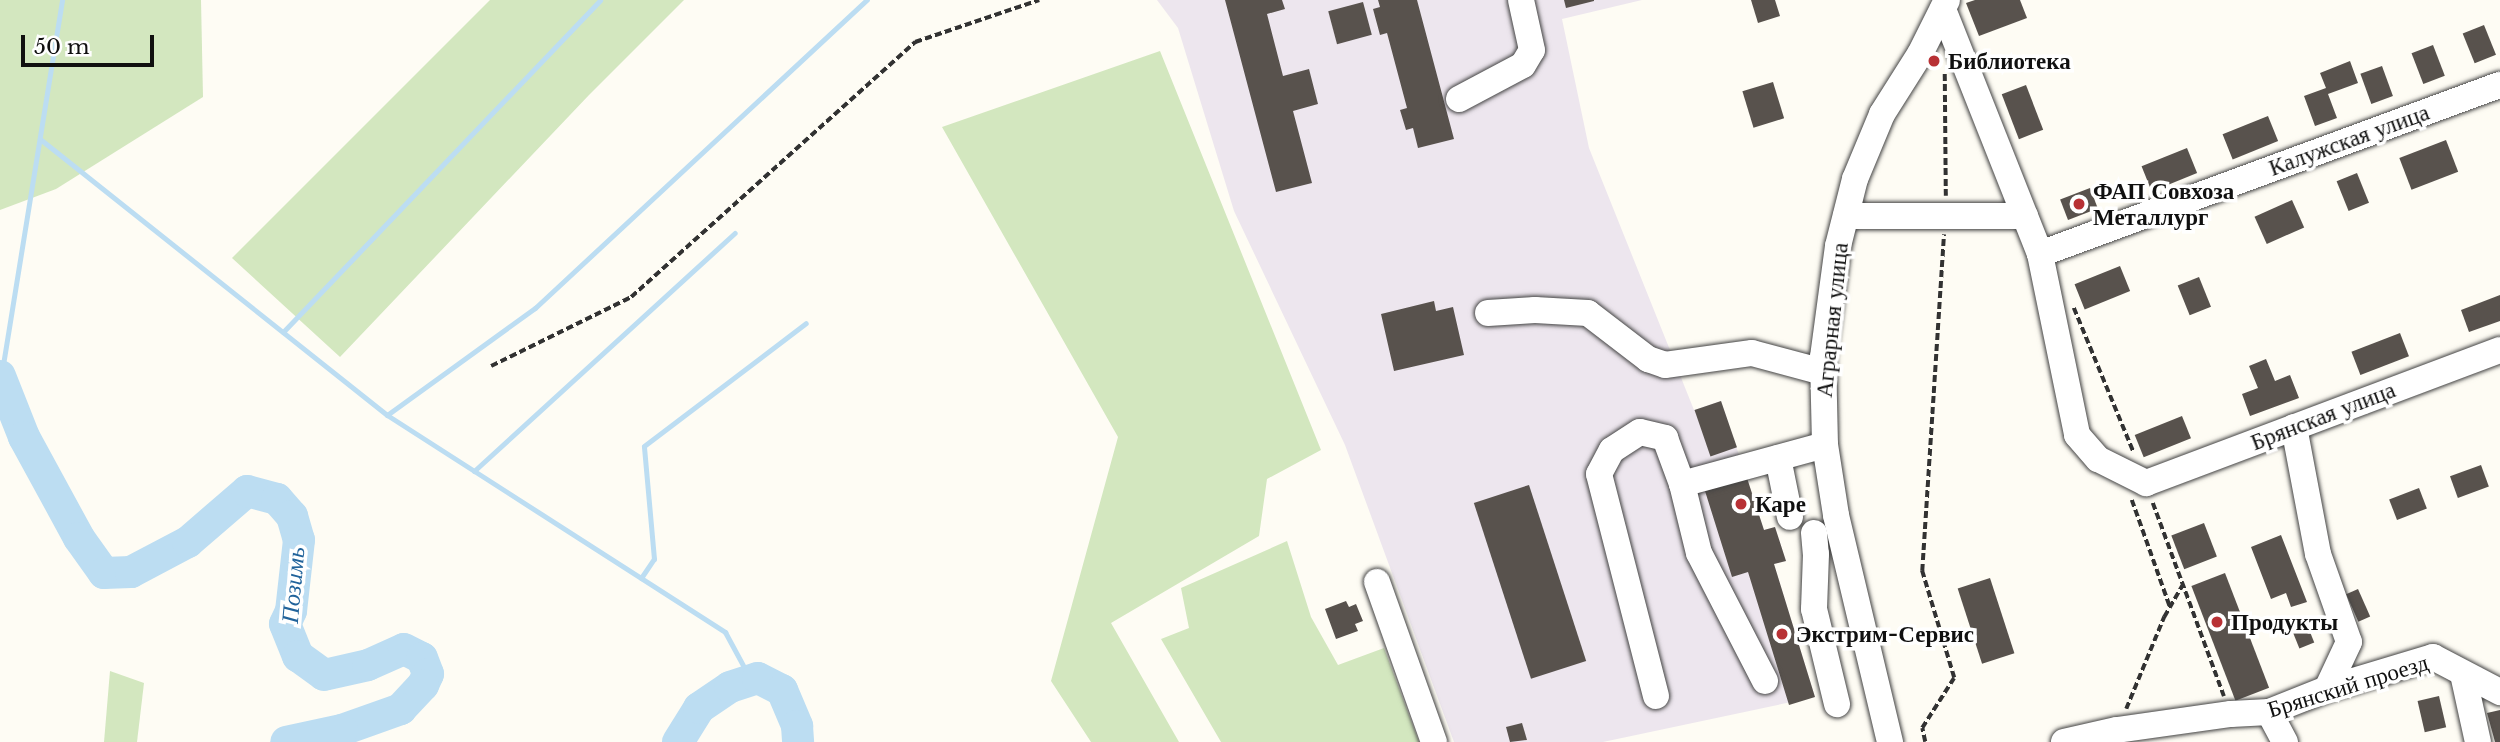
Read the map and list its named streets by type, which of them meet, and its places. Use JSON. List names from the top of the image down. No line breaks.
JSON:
{"streets":{"street":["Калужская улица","Аграрная улица","Брянская улица","Брянский проезд"]},"water":["Позимь"],"places":["Библиотека","ФАП Совхоза Металлург","Каре","Продукты","Экстрим-Сервис"],"scale_bar":"50 m"}
